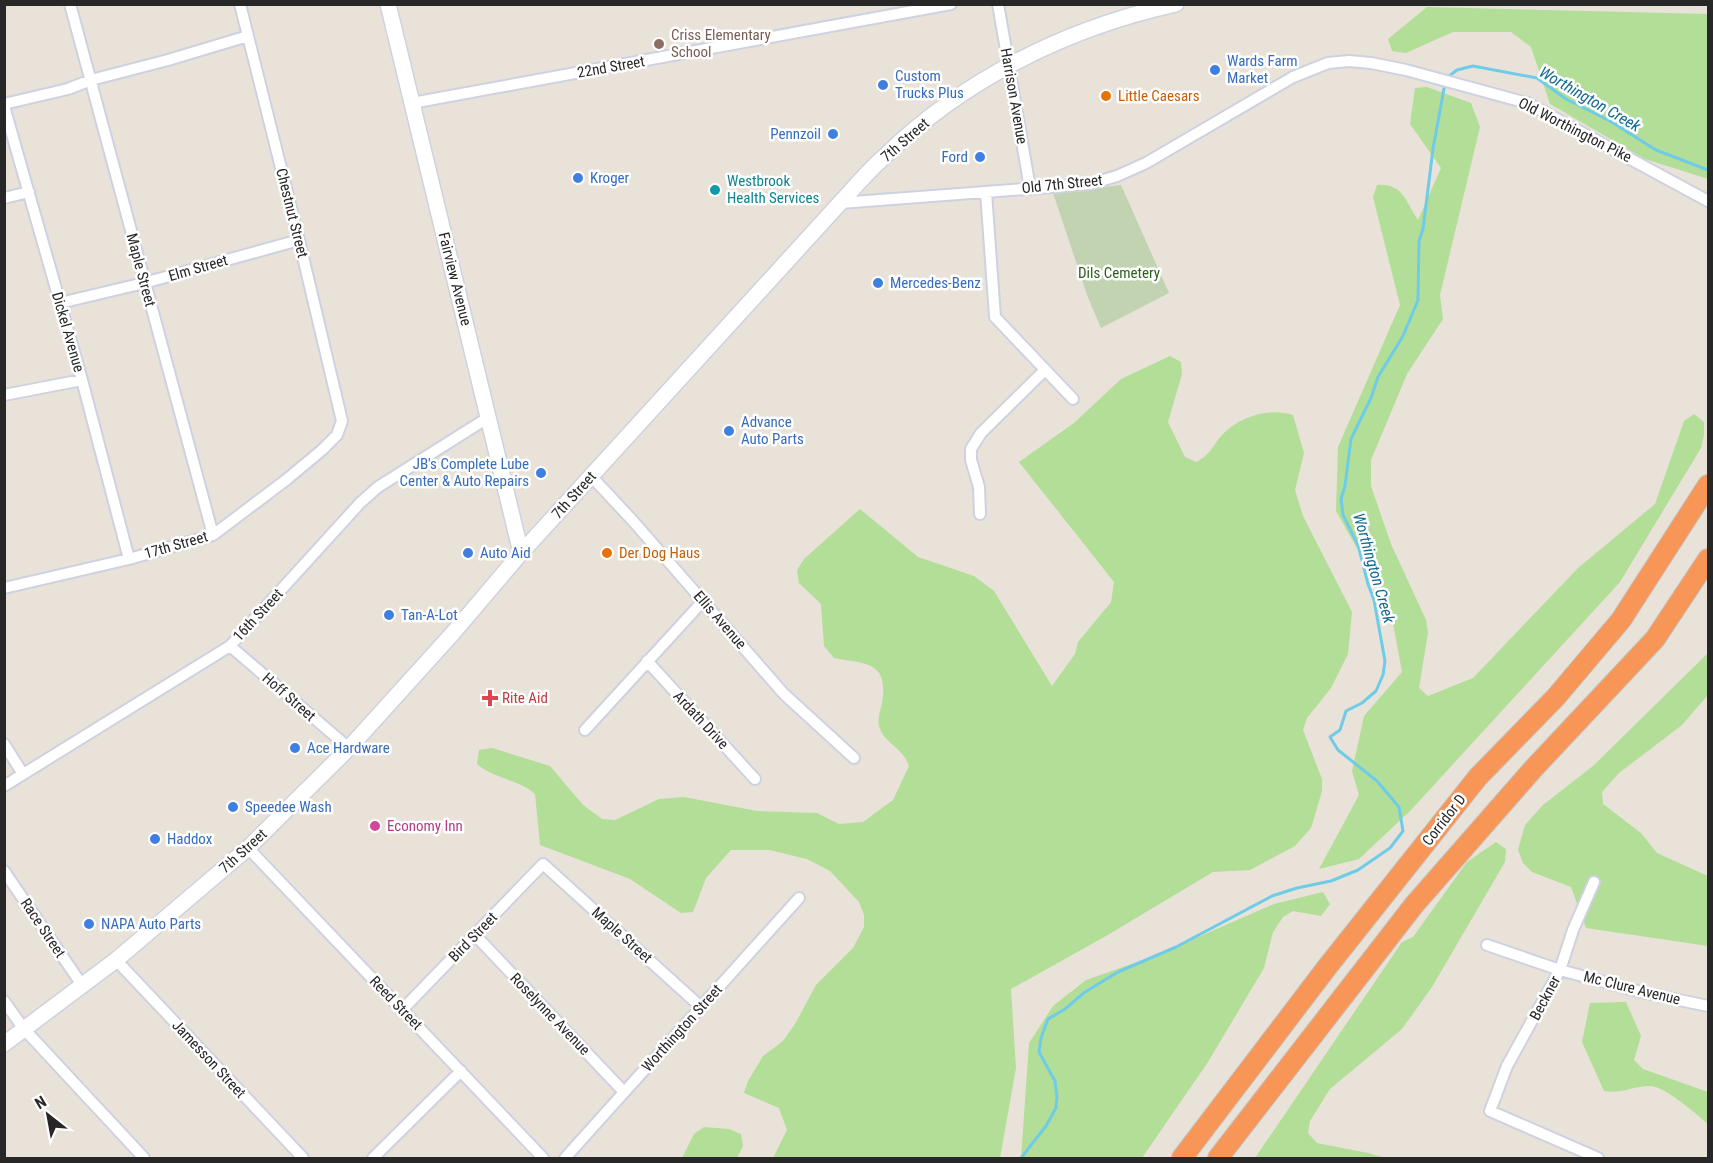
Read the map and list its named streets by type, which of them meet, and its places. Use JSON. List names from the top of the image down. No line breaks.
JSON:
{"streets":{"highway":["Corridor D"],"main road":["7th Street","Fairview Avenue"],"street":["22nd Street","Harrison Avenue","Old Worthington Pike","Old 7th Street","Chestnut Street","Elm Street","Maple Street","Dickel Avenue","17th Street","16th Street","Ellis Avenue","Hoff Street","Ardath Drive","Race Street","Bird Street","Mc Clure Avenue","Beckner","Reed Street","Roselynne Avenue","Worthington Street","Jamesson Street"]},"crossings":[["22nd Street","Fairview Avenue"],["Harrison Avenue","7th Street"],["Harrison Avenue","Old 7th Street"],["Old Worthington Pike","Old 7th Street"],["7th Street","Old 7th Street"],["7th Street","Fairview Avenue"],["7th Street","Ellis Avenue"],["7th Street","Hoff Street"],["7th Street","Race Street"],["7th Street","Reed Street"],["7th Street","Jamesson Street"],["Chestnut Street","Elm Street"],["Chestnut Street","17th Street"],["Elm Street","Maple Street"],["Elm Street","Dickel Avenue"],["Maple Street","17th Street"],["Maple Street","Bird Street"],["Maple Street","Worthington Street"],["Fairview Avenue","16th Street"],["Dickel Avenue","17th Street"],["16th Street","Hoff Street"],["Bird Street","Reed Street"],["Bird Street","Roselynne Avenue"],["Mc Clure Avenue","Beckner"],["Roselynne Avenue","Worthington Street"]],"water":["Worthington Creek"],"parks":["Dils Cemetery"],"places":{"other":["Criss Elementary School","Wards Farm Market","Custom Trucks Plus","Little Caesars","Pennzoil","Ford","Kroger","Westbrook Health Services","Mercedes-Benz","Advance Auto Parts","JB's Complete Lube Center & Auto Repairs","Auto Aid","Der Dog Haus","Tan-A-Lot","Ace Hardware","Speedee Wash","Economy Inn","Haddox","NAPA Auto Parts"],"health":["Rite Aid"]},"north":"top left"}
